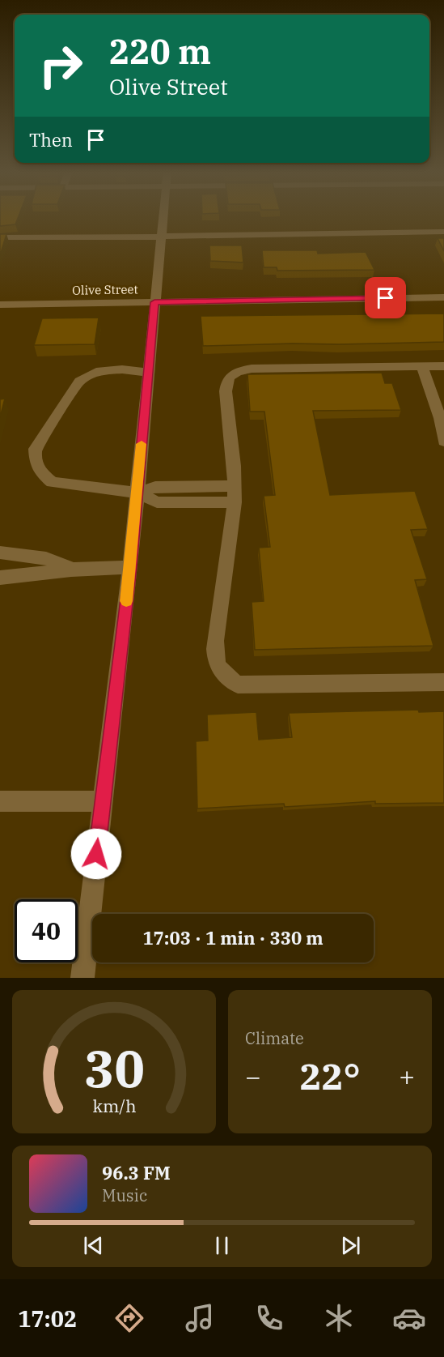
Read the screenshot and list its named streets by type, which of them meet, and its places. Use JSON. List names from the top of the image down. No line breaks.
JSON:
{"streets":{"street":["Olive Street"]},"page":{"turn":["220 m","Olive Street"],"then":"Then","limit":"40","trip":"17:03 · 1 min · 330 m","tile":"Climate","heat":["−","22°","+"],"song":["96.3 FM","Music"],"tabs":"17:02","gauge":["30","km/h"]}}
